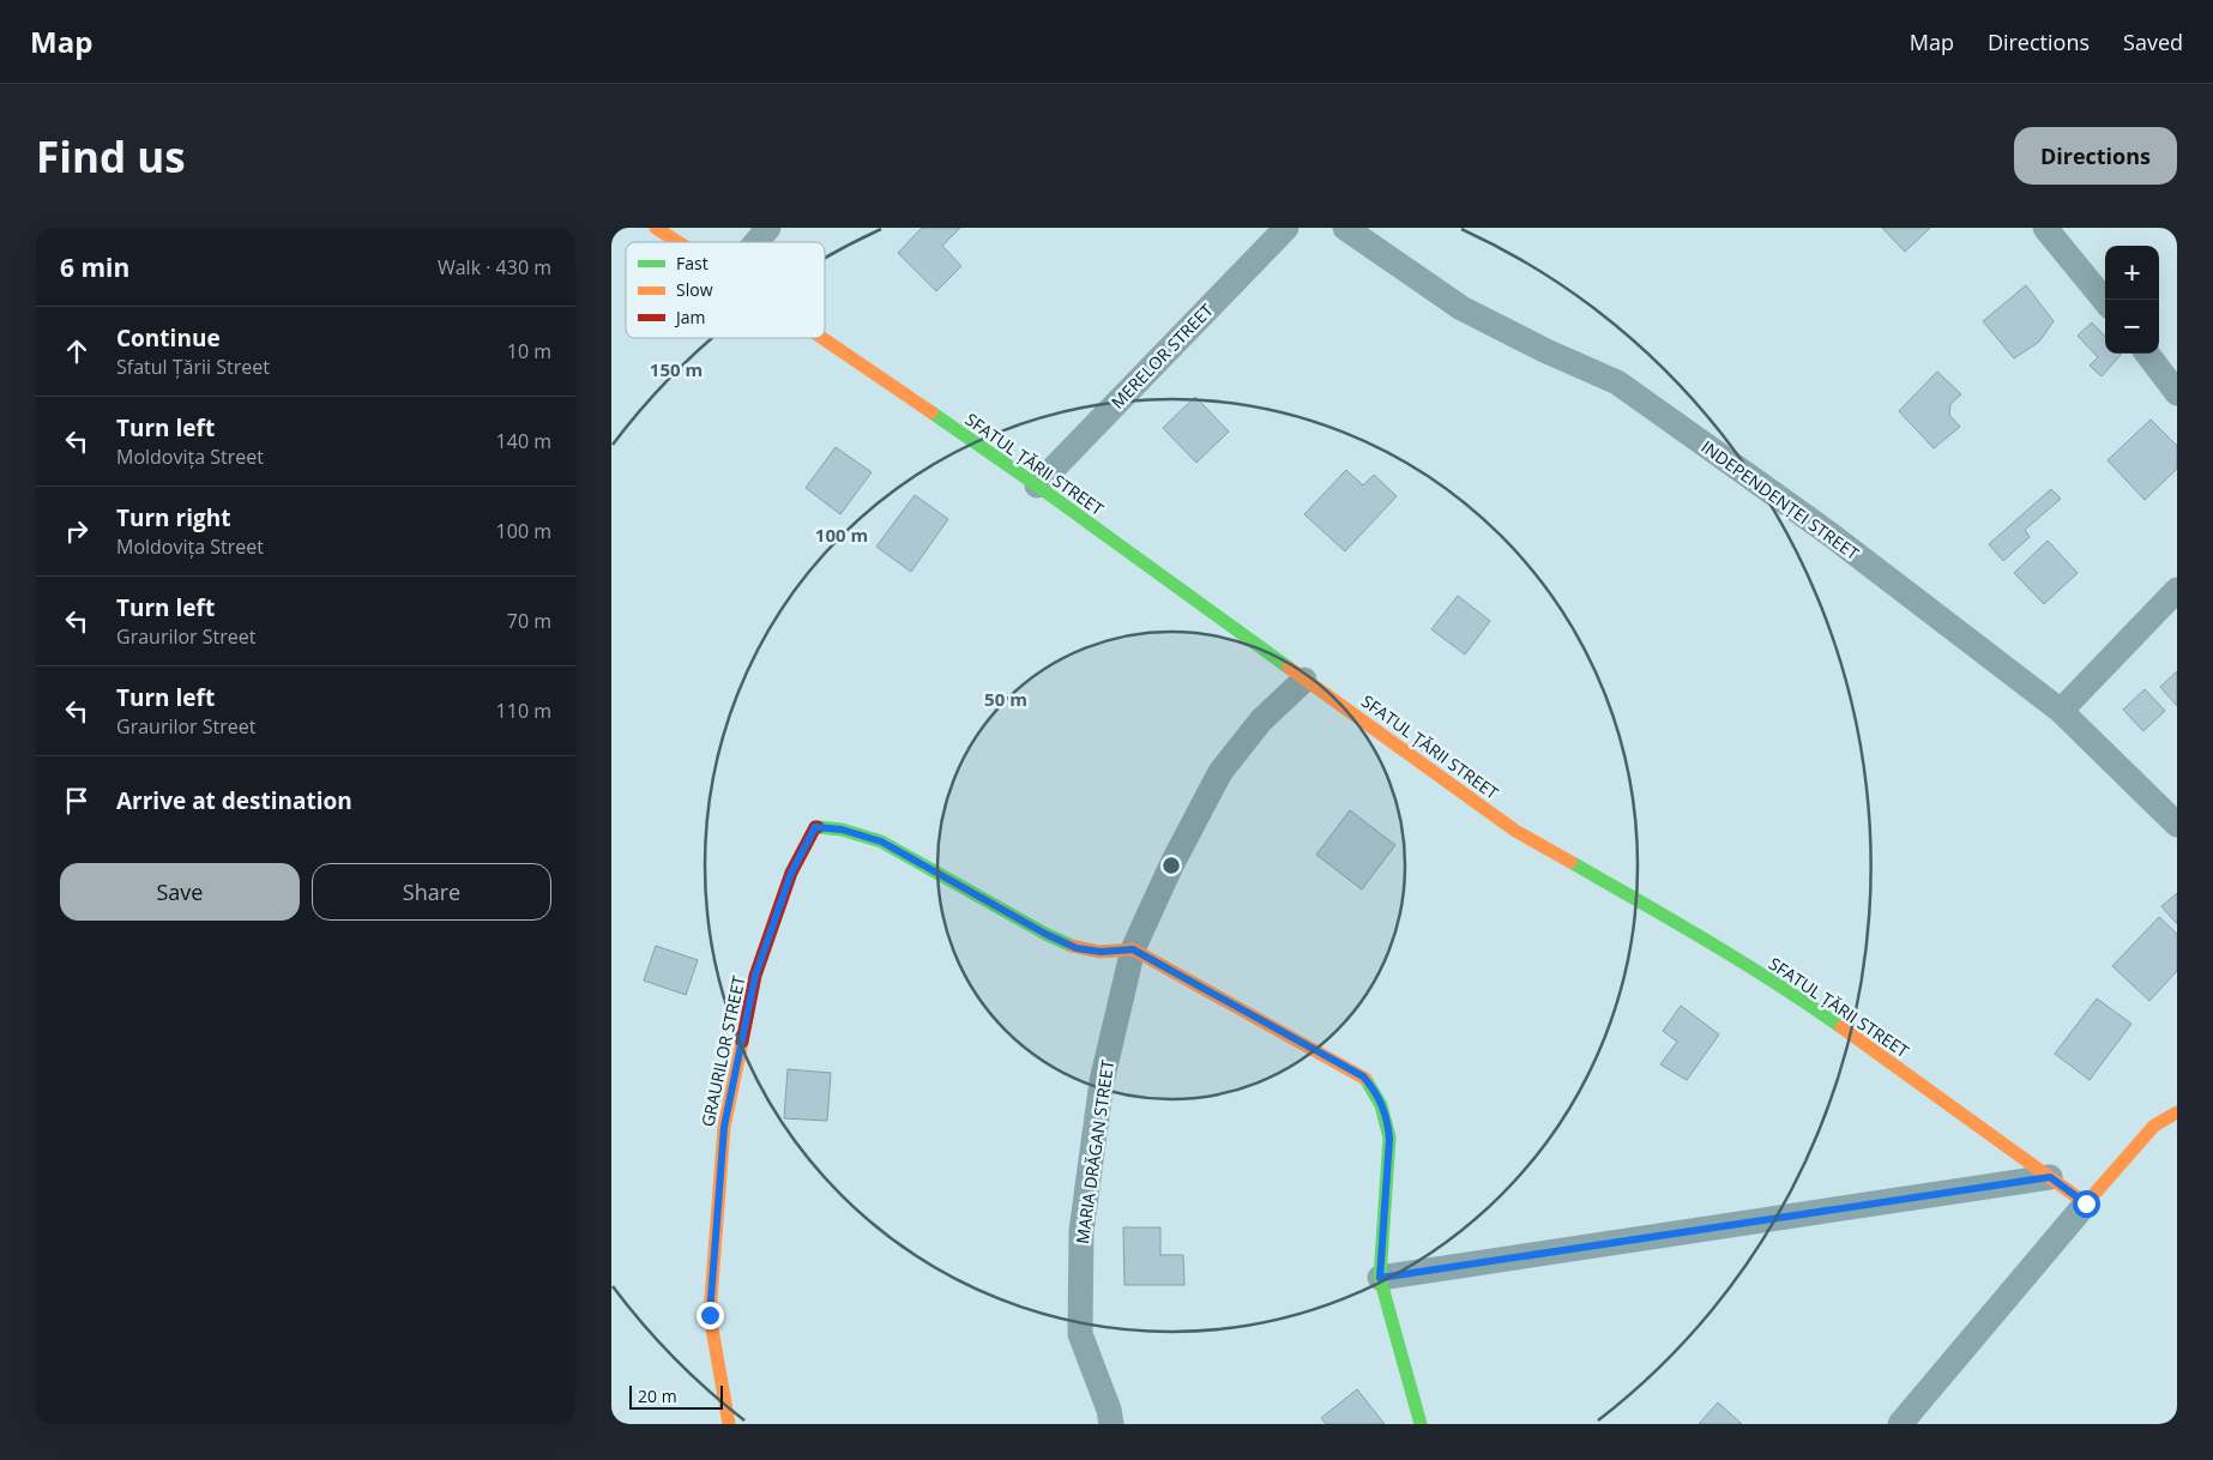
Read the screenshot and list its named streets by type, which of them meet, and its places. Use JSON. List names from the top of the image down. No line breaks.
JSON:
{"streets":{"street":["MERELOR STREET","SFATUL ȚĂRII STREET","INDEPENDENȚEI STREET","GRAURILOR STREET","MARIA DRĂGAN STREET"]},"crossings":[["MERELOR STREET","SFATUL ȚĂRII STREET"],["SFATUL ȚĂRII STREET","MARIA DRĂGAN STREET"],["GRAURILOR STREET","MARIA DRĂGAN STREET"]],"legend":["Fast","Slow","Jam"],"scale_bar":"20 m","page":{"header":"Map","nav":["Map","Directions","Saved"],"buttons":["Directions",["Save","Share"]],"title":"Find us","heading":["6 min","Walk · 430 m"],"map_buttons":["+","−"],"list":[["Continue","Sfatul Țării Street","10 m"],["Turn left","Moldovița Street","140 m"],["Turn right","Moldovița Street","100 m"],["Turn left","Graurilor Street","70 m"],["Turn left","Graurilor Street","110 m"],"Arrive at destination"],"scale":"20 m"},"rings":["150 m","100 m","50 m"]}
